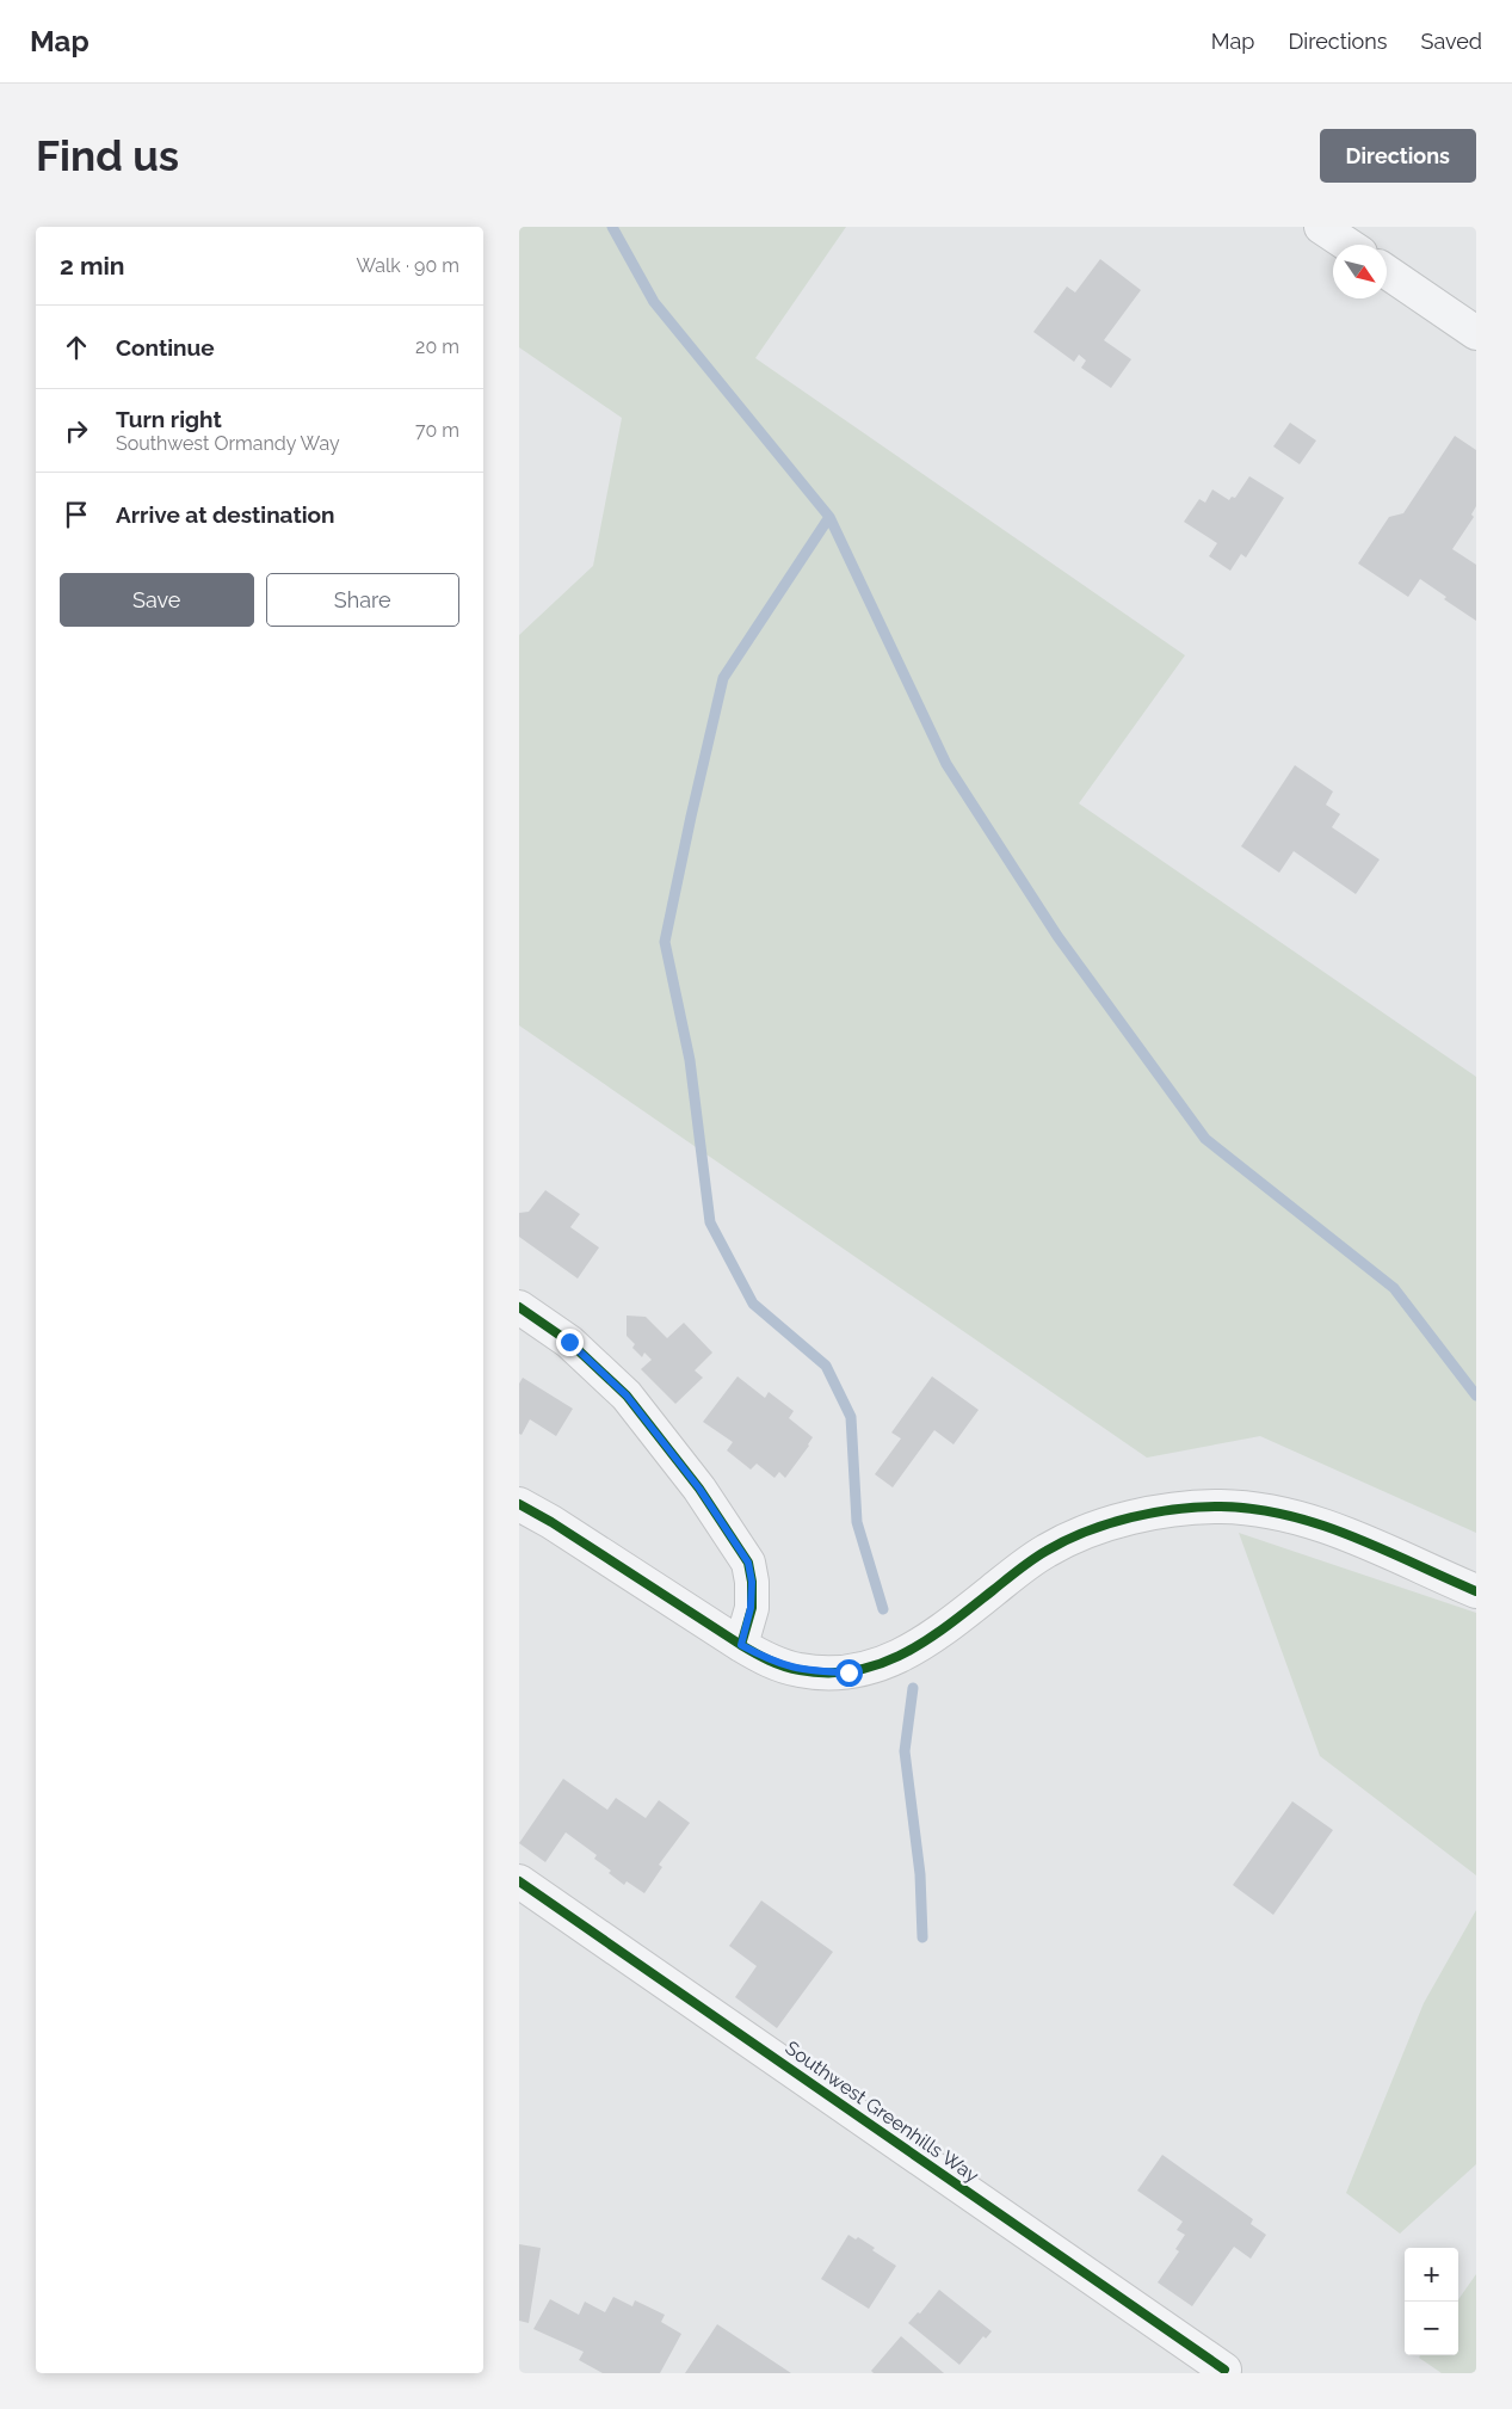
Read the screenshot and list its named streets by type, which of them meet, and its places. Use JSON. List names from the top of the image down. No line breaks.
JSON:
{"streets":{"street":["Southwest Greenhills Way"]},"north":"bottom right","page":{"header":"Map","nav":["Map","Directions","Saved"],"buttons":["Directions",["Save","Share"]],"title":"Find us","heading":["2 min","Walk · 90 m"],"list":[["Continue","20 m"],["Turn right","Southwest Ormandy Way","70 m"],"Arrive at destination"],"map_buttons":["+","−"]}}
